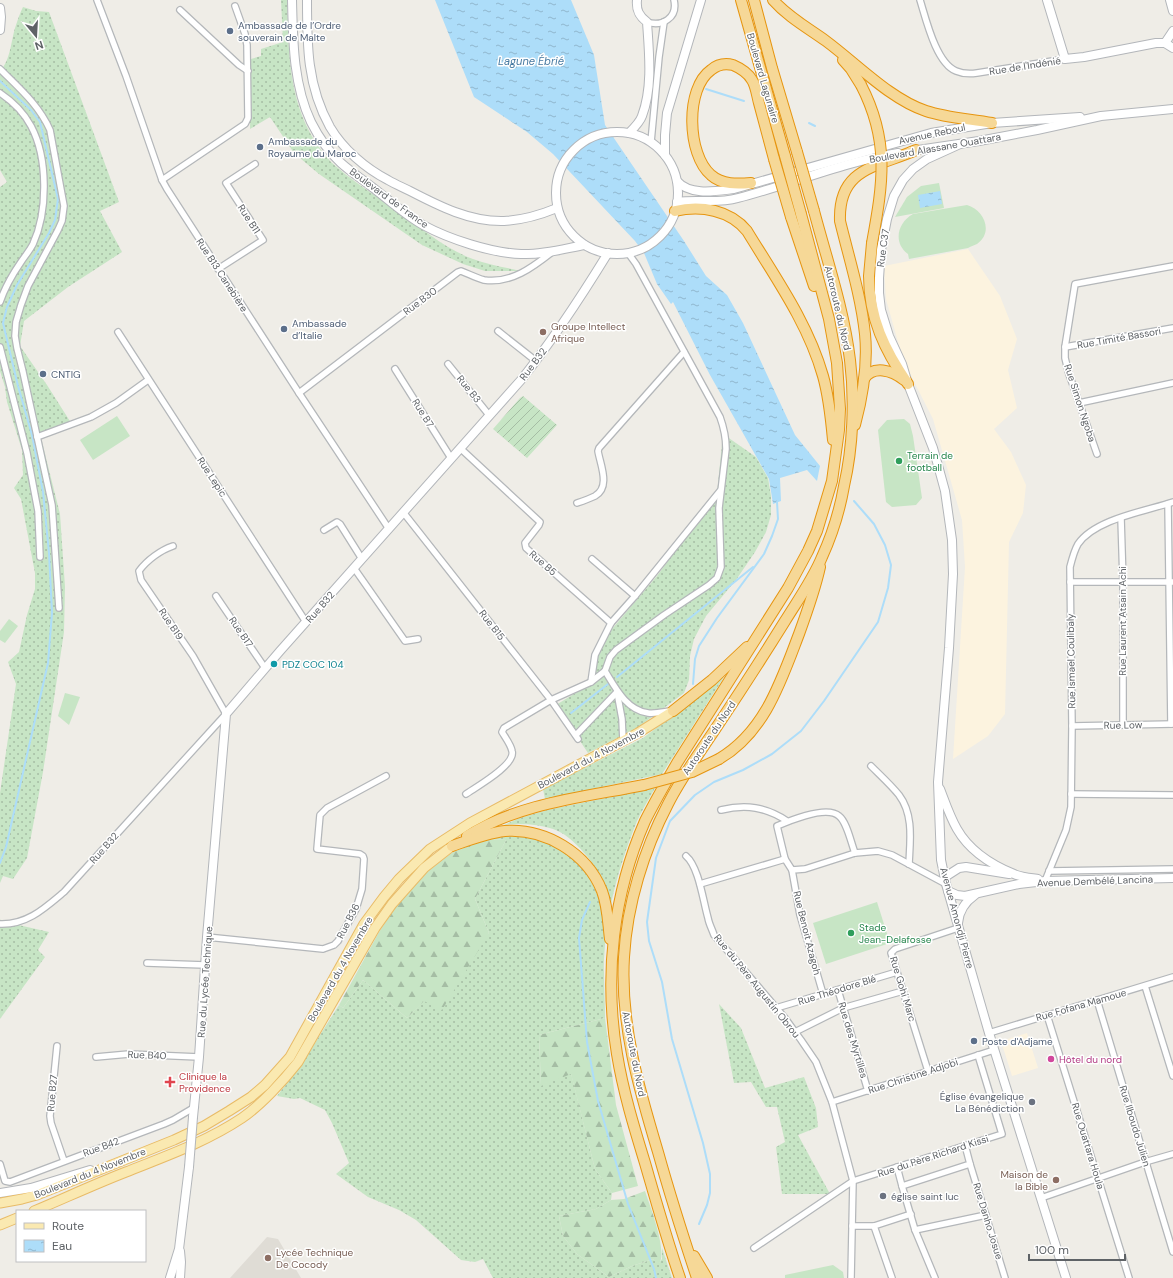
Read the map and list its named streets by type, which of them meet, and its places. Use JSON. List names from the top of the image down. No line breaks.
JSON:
{"streets":{"highway":["Boulevard Lagunaire","Autoroute du Nord"],"main road":["Boulevard du 4 Novembre"],"street":["Rue de l'Indénié","Avenue Reboul","Boulevard Alassane Ouattara","Boulevard de France","Rue B11","Rue C37","Rue B13 Canebière","Rue B30","Rue Timité Bassori","Rue B32","Rue B3","Rue Simon Ngoba","Rue B7","Rue Lepic","Rue B5","Rue Laurent Atsain Achi","Rue B19","Rue B15","Rue B17","Rue Ismael Coulibaly","Rue Low","Avenue Dembélé Lancina","Avenue Amondji Pierre","Rue B36","Rue Benoit Azagoh","Rue du Lycée Technique","Rue du Père Augustin Obrou","Rue Gohi Marc","Rue Théodore Blé","Rue Fofana Mamoue","Rue des Myrtilles","Rue B40","Rue Christine Adjobi","Rue B27","Rue Ilboudo Julien","Rue Ouattara Houla","Rue B42","Rue du Père Richard Kissi","Rue Danho Josue"]},"crossings":[["Boulevard Lagunaire","Autoroute du Nord"],["Avenue Reboul","Boulevard Alassane Ouattara"],["Avenue Reboul","Boulevard de France"],["Avenue Reboul","Rue B32"],["Boulevard Alassane Ouattara","Boulevard de France"],["Boulevard Alassane Ouattara","Rue C37"],["Boulevard Alassane Ouattara","Rue B32"],["Boulevard de France","Rue B30"],["Boulevard de France","Rue B32"],["Rue B11","Rue B13 Canebière"],["Rue C37","Avenue Amondji Pierre"],["Rue B13 Canebière","Rue B30"],["Rue B13 Canebière","Rue B32"],["Rue Timité Bassori","Rue Simon Ngoba"],["Rue B32","Rue B3"],["Rue B32","Rue B7"],["Rue B32","Rue Lepic"],["Rue B32","Rue B5"],["Rue B32","Rue B19"],["Rue B32","Rue B15"],["Rue B32","Rue B17"],["Rue B32","Rue du Lycée Technique"],["Rue Laurent Atsain Achi","Rue Ismael Coulibaly"],["Rue Laurent Atsain Achi","Rue Low"],["Rue B19","Rue du Lycée Technique"],["Rue Ismael Coulibaly","Rue Low"],["Rue Ismael Coulibaly","Avenue Dembélé Lancina"],["Avenue Dembélé Lancina","Avenue Amondji Pierre"],["Avenue Amondji Pierre","Rue Gohi Marc"],["Avenue Amondji Pierre","Rue Fofana Mamoue"],["Avenue Amondji Pierre","Rue Christine Adjobi"],["Rue B36","Rue du Lycée Technique"],["Rue Benoit Azagoh","Rue Théodore Blé"],["Rue du Lycée Technique","Rue B40"],["Rue du Lycée Technique","Rue B42"],["Rue du Père Augustin Obrou","Rue Théodore Blé"],["Rue du Père Augustin Obrou","Rue Christine Adjobi"],["Rue du Père Augustin Obrou","Rue du Père Richard Kissi"],["Rue Gohi Marc","Rue Théodore Blé"],["Rue Gohi Marc","Rue Christine Adjobi"],["Rue Théodore Blé","Rue des Myrtilles"],["Rue Fofana Mamoue","Rue Ilboudo Julien"],["Rue Fofana Mamoue","Rue Ouattara Houla"],["Rue des Myrtilles","Rue Christine Adjobi"],["Rue Christine Adjobi","Rue du Père Richard Kissi"],["Rue B27","Rue B42"],["Rue du Père Richard Kissi","Rue Danho Josue"]],"water":["Lagune Ébrié"],"places":{"other":["Ambassade de l’Ordre souverain de Malte","Ambassade du Royaume du Maroc","Ambassade d’Italie","Groupe Intellect Afrique","CNTIG","Terrain de football","PDZ COC 104","Stade Jean-Delafosse","Poste d'Adjame","Hôtel du nord","Église évangelique La Bénédiction","Maison de la Bible","église saint luc","Lycée Technique De Cocody"],"health":["Clinique la Providence"]},"legend":["Route","Eau"],"scale_bar":"100 m","north":"bottom"}
